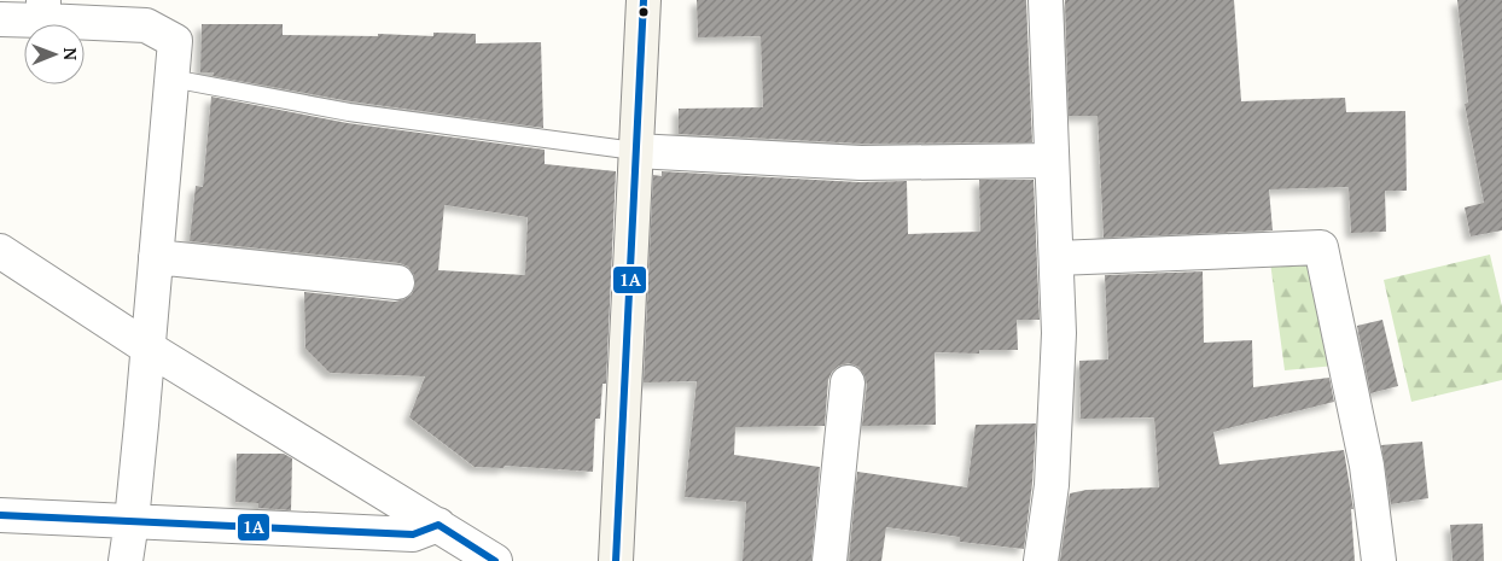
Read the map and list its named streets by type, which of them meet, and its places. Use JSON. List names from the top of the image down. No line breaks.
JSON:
{"lines":["transit line 1A"],"north":"right"}
